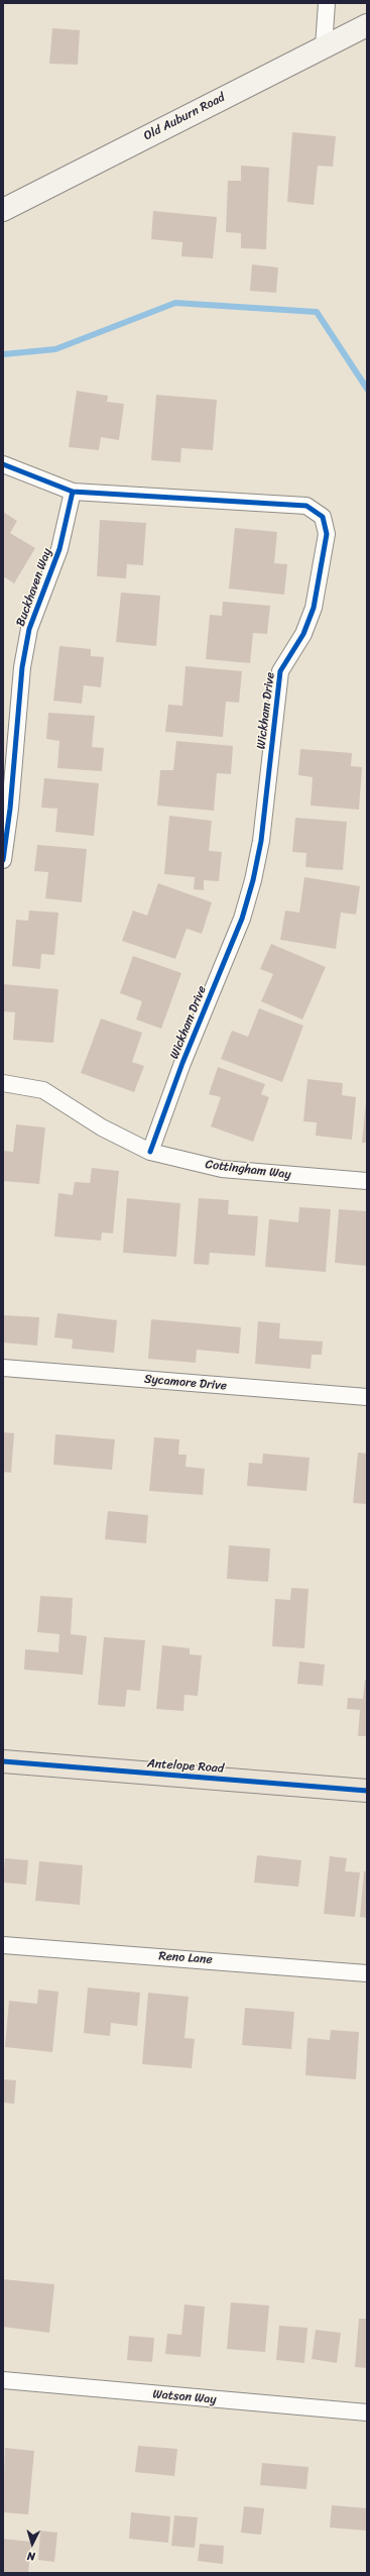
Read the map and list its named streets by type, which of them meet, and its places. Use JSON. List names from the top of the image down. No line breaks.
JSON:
{"streets":{"main road":["Old Auburn Road","Antelope Road"],"street":["Buckhaven Way","Wickham Drive","Cottingham Way","Sycamore Drive","Reno Lane","Watson Way"]},"crossings":[["Buckhaven Way","Wickham Drive"],["Wickham Drive","Cottingham Way"]],"north":"bottom"}
